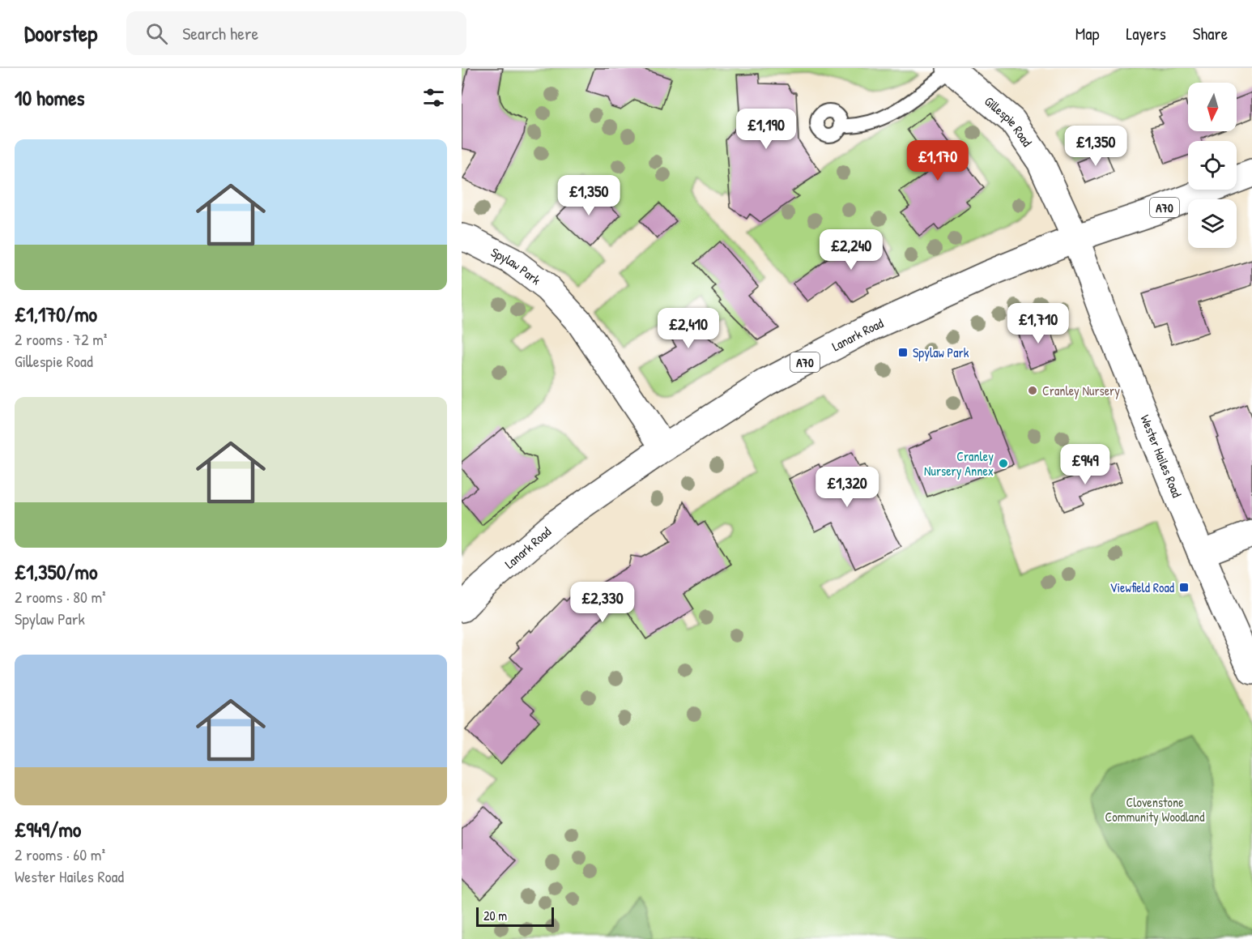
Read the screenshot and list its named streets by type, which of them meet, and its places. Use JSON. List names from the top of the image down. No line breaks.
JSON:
{"streets":{"main road":["Gillespie Road","A70","Spylaw Park","Lanark Road","Wester Hailes Road"]},"crossings":[["Gillespie Road","Lanark Road"],["Gillespie Road","Wester Hailes Road"],["Spylaw Park","Lanark Road"],["Lanark Road","Wester Hailes Road"]],"parks":["Clovenstone Community Woodland"],"places":{"transit":["Spylaw Park","Viewfield Road"],"other":["Cranley Nursery","Cranley Nursery Annex"]},"scale_bar":"20 m","north":"bottom","page":{"header":"Doorstep","search":"Search here","nav":["Map","Layers","Share"],"heading":"10 homes","price":["£1,190","£1,350","£1,170","£1,350","£2,240","£1,710","£2,410","£949","£1,320","£2,330"],"list":[{"name":"£1,170/mo","note":"2 rooms · 72 m² · Gillespie Road"},{"name":"£1,350/mo","note":"2 rooms · 80 m² · Spylaw Park"},{"name":"£949/mo","note":"2 rooms · 60 m² · Wester Hailes Road"}],"scale":"20 m"}}
